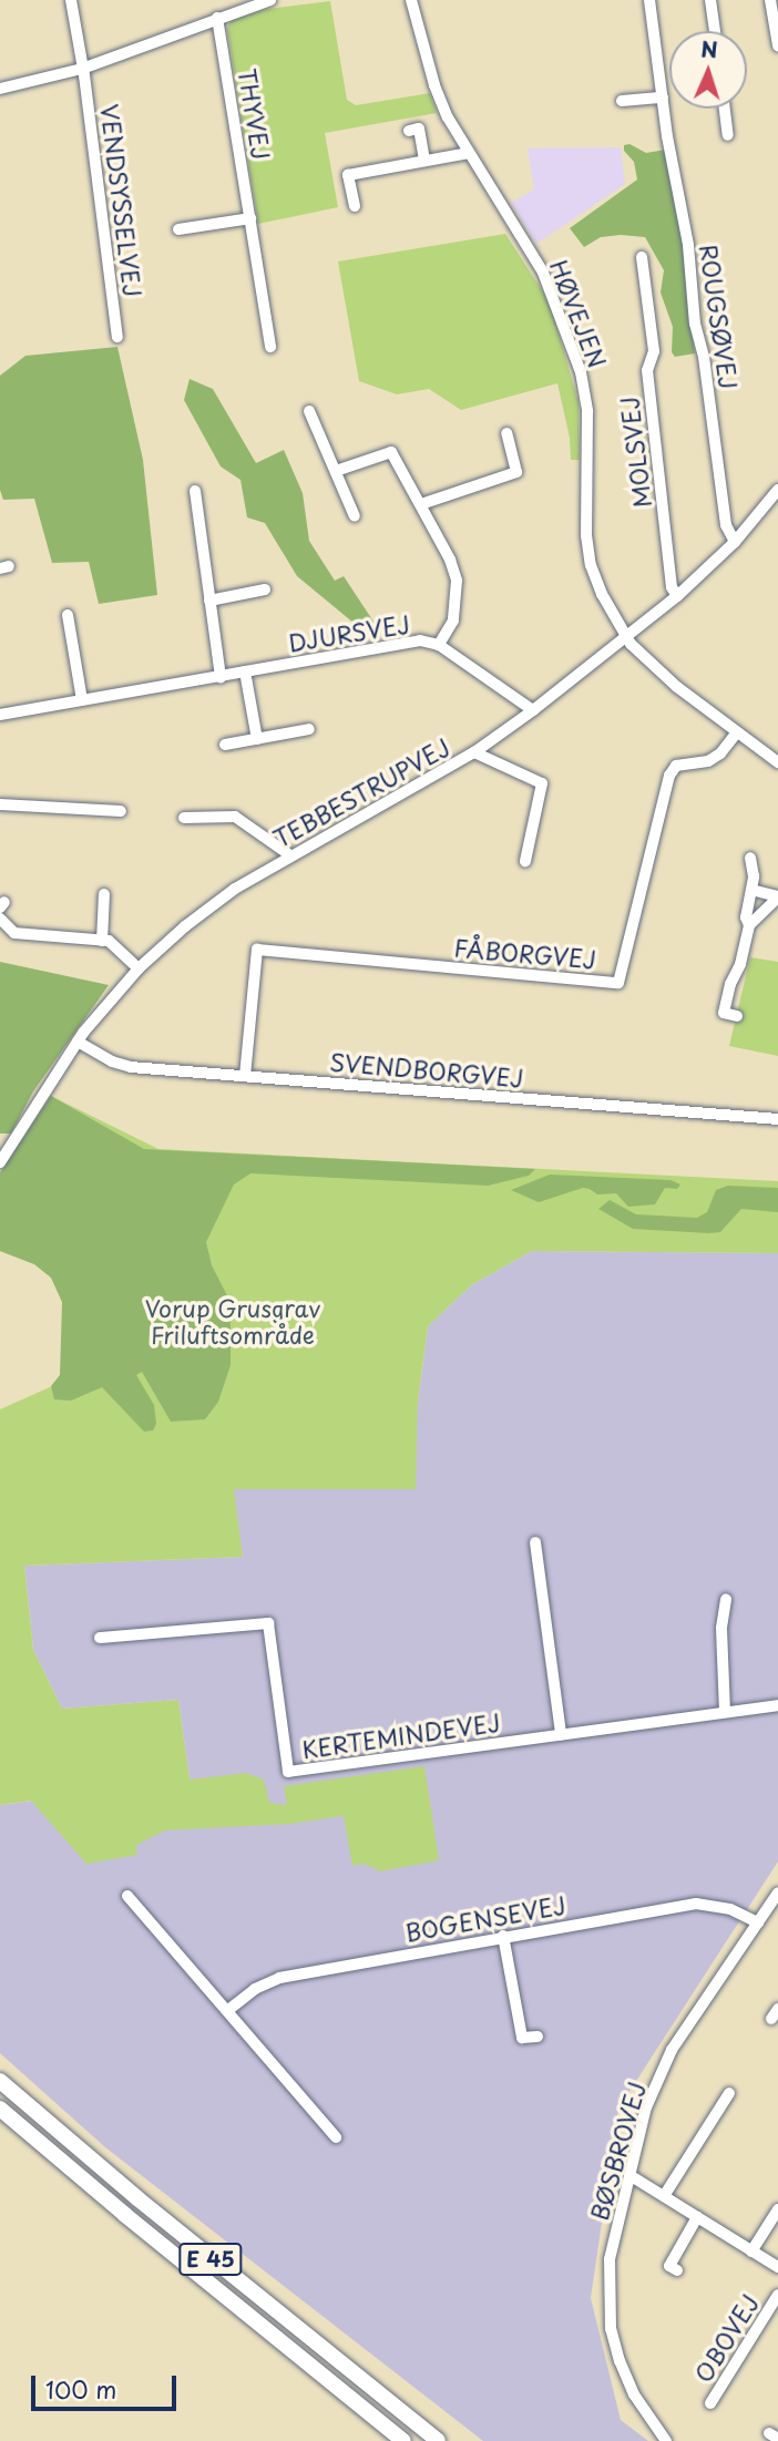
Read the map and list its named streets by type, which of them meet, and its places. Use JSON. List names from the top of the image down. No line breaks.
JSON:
{"streets":{"highway":["E 45"],"street":["THYVEJ","VENDSYSSELVEJ","HØVEJEN","ROUGSØVEJ","MOLSVEJ","DJURSVEJ","TEBBESTRUPVEJ","FÅBORGVEJ","SVENDBORGVEJ","KERTEMINDEVEJ","BOGENSEVEJ","BØSBROVEJ","OBOVEJ"]},"crossings":[["HØVEJEN","TEBBESTRUPVEJ"],["HØVEJEN","FÅBORGVEJ"],["ROUGSØVEJ","TEBBESTRUPVEJ"],["MOLSVEJ","TEBBESTRUPVEJ"],["DJURSVEJ","TEBBESTRUPVEJ"],["TEBBESTRUPVEJ","SVENDBORGVEJ"],["FÅBORGVEJ","SVENDBORGVEJ"],["BOGENSEVEJ","BØSBROVEJ"]],"parks":["Vorup Grusgrav Friluftsområde"],"scale_bar":"100 m","north":"top"}
